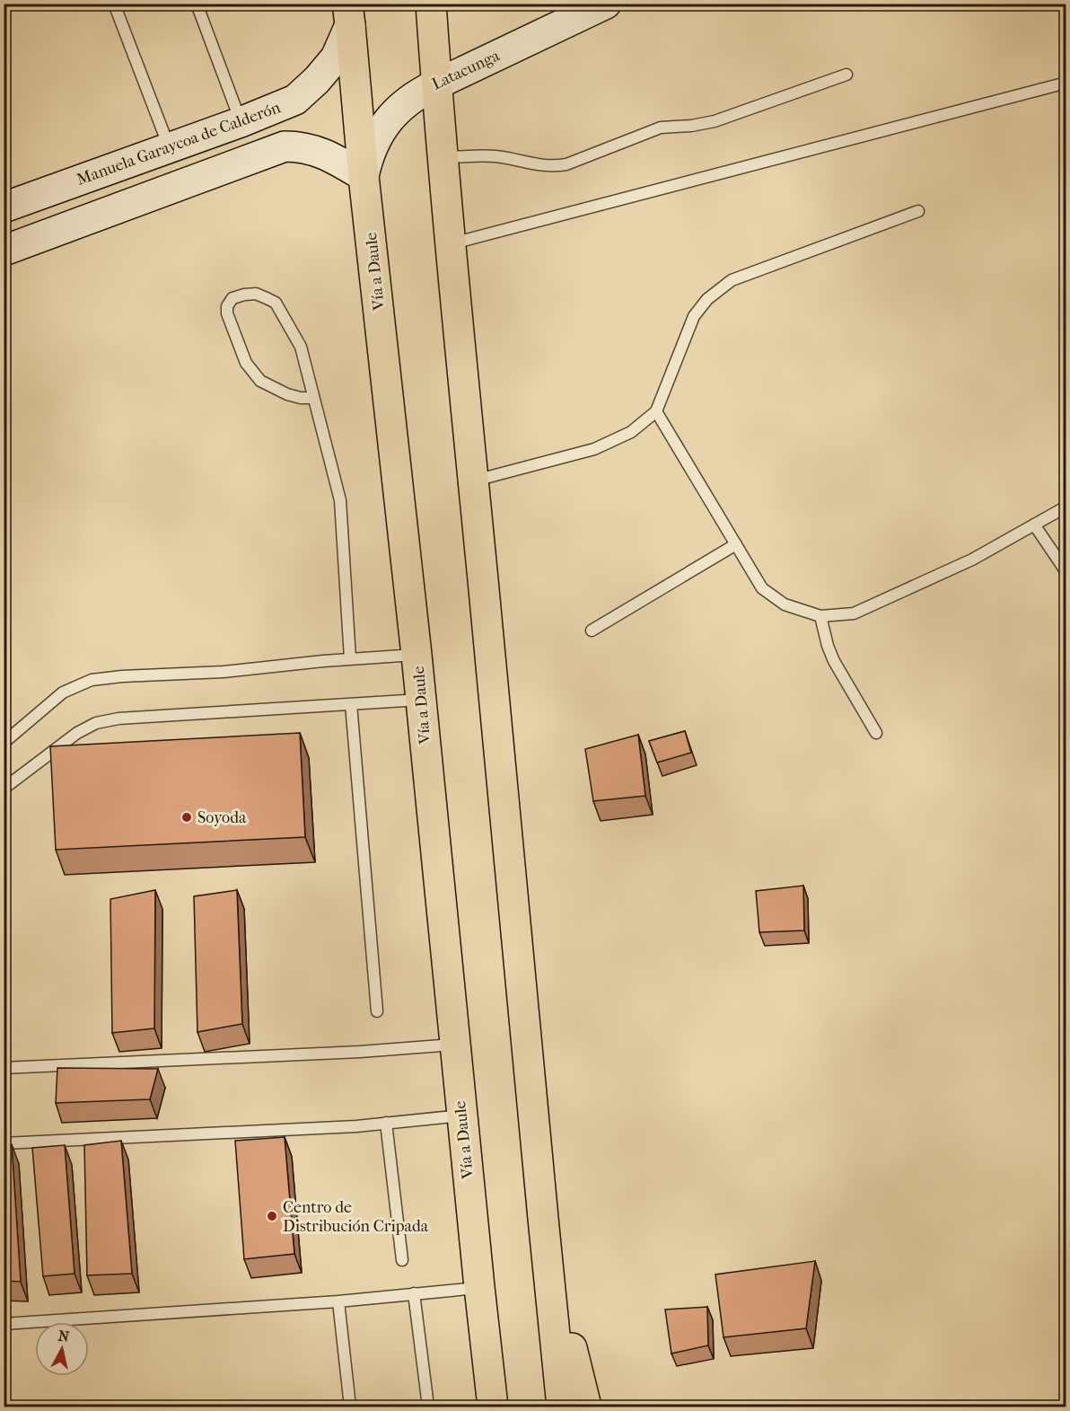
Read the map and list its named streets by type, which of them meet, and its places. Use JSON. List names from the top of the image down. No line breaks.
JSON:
{"streets":{"highway":["Vía a Daule"],"street":["Latacunga","Manuela Garaycoa de Calderón"]},"crossings":[["Latacunga","Vía a Daule"],["Manuela Garaycoa de Calderón","Vía a Daule"]],"places":["Soyoda","Centro de Distribución Cripada"],"north":"top"}
